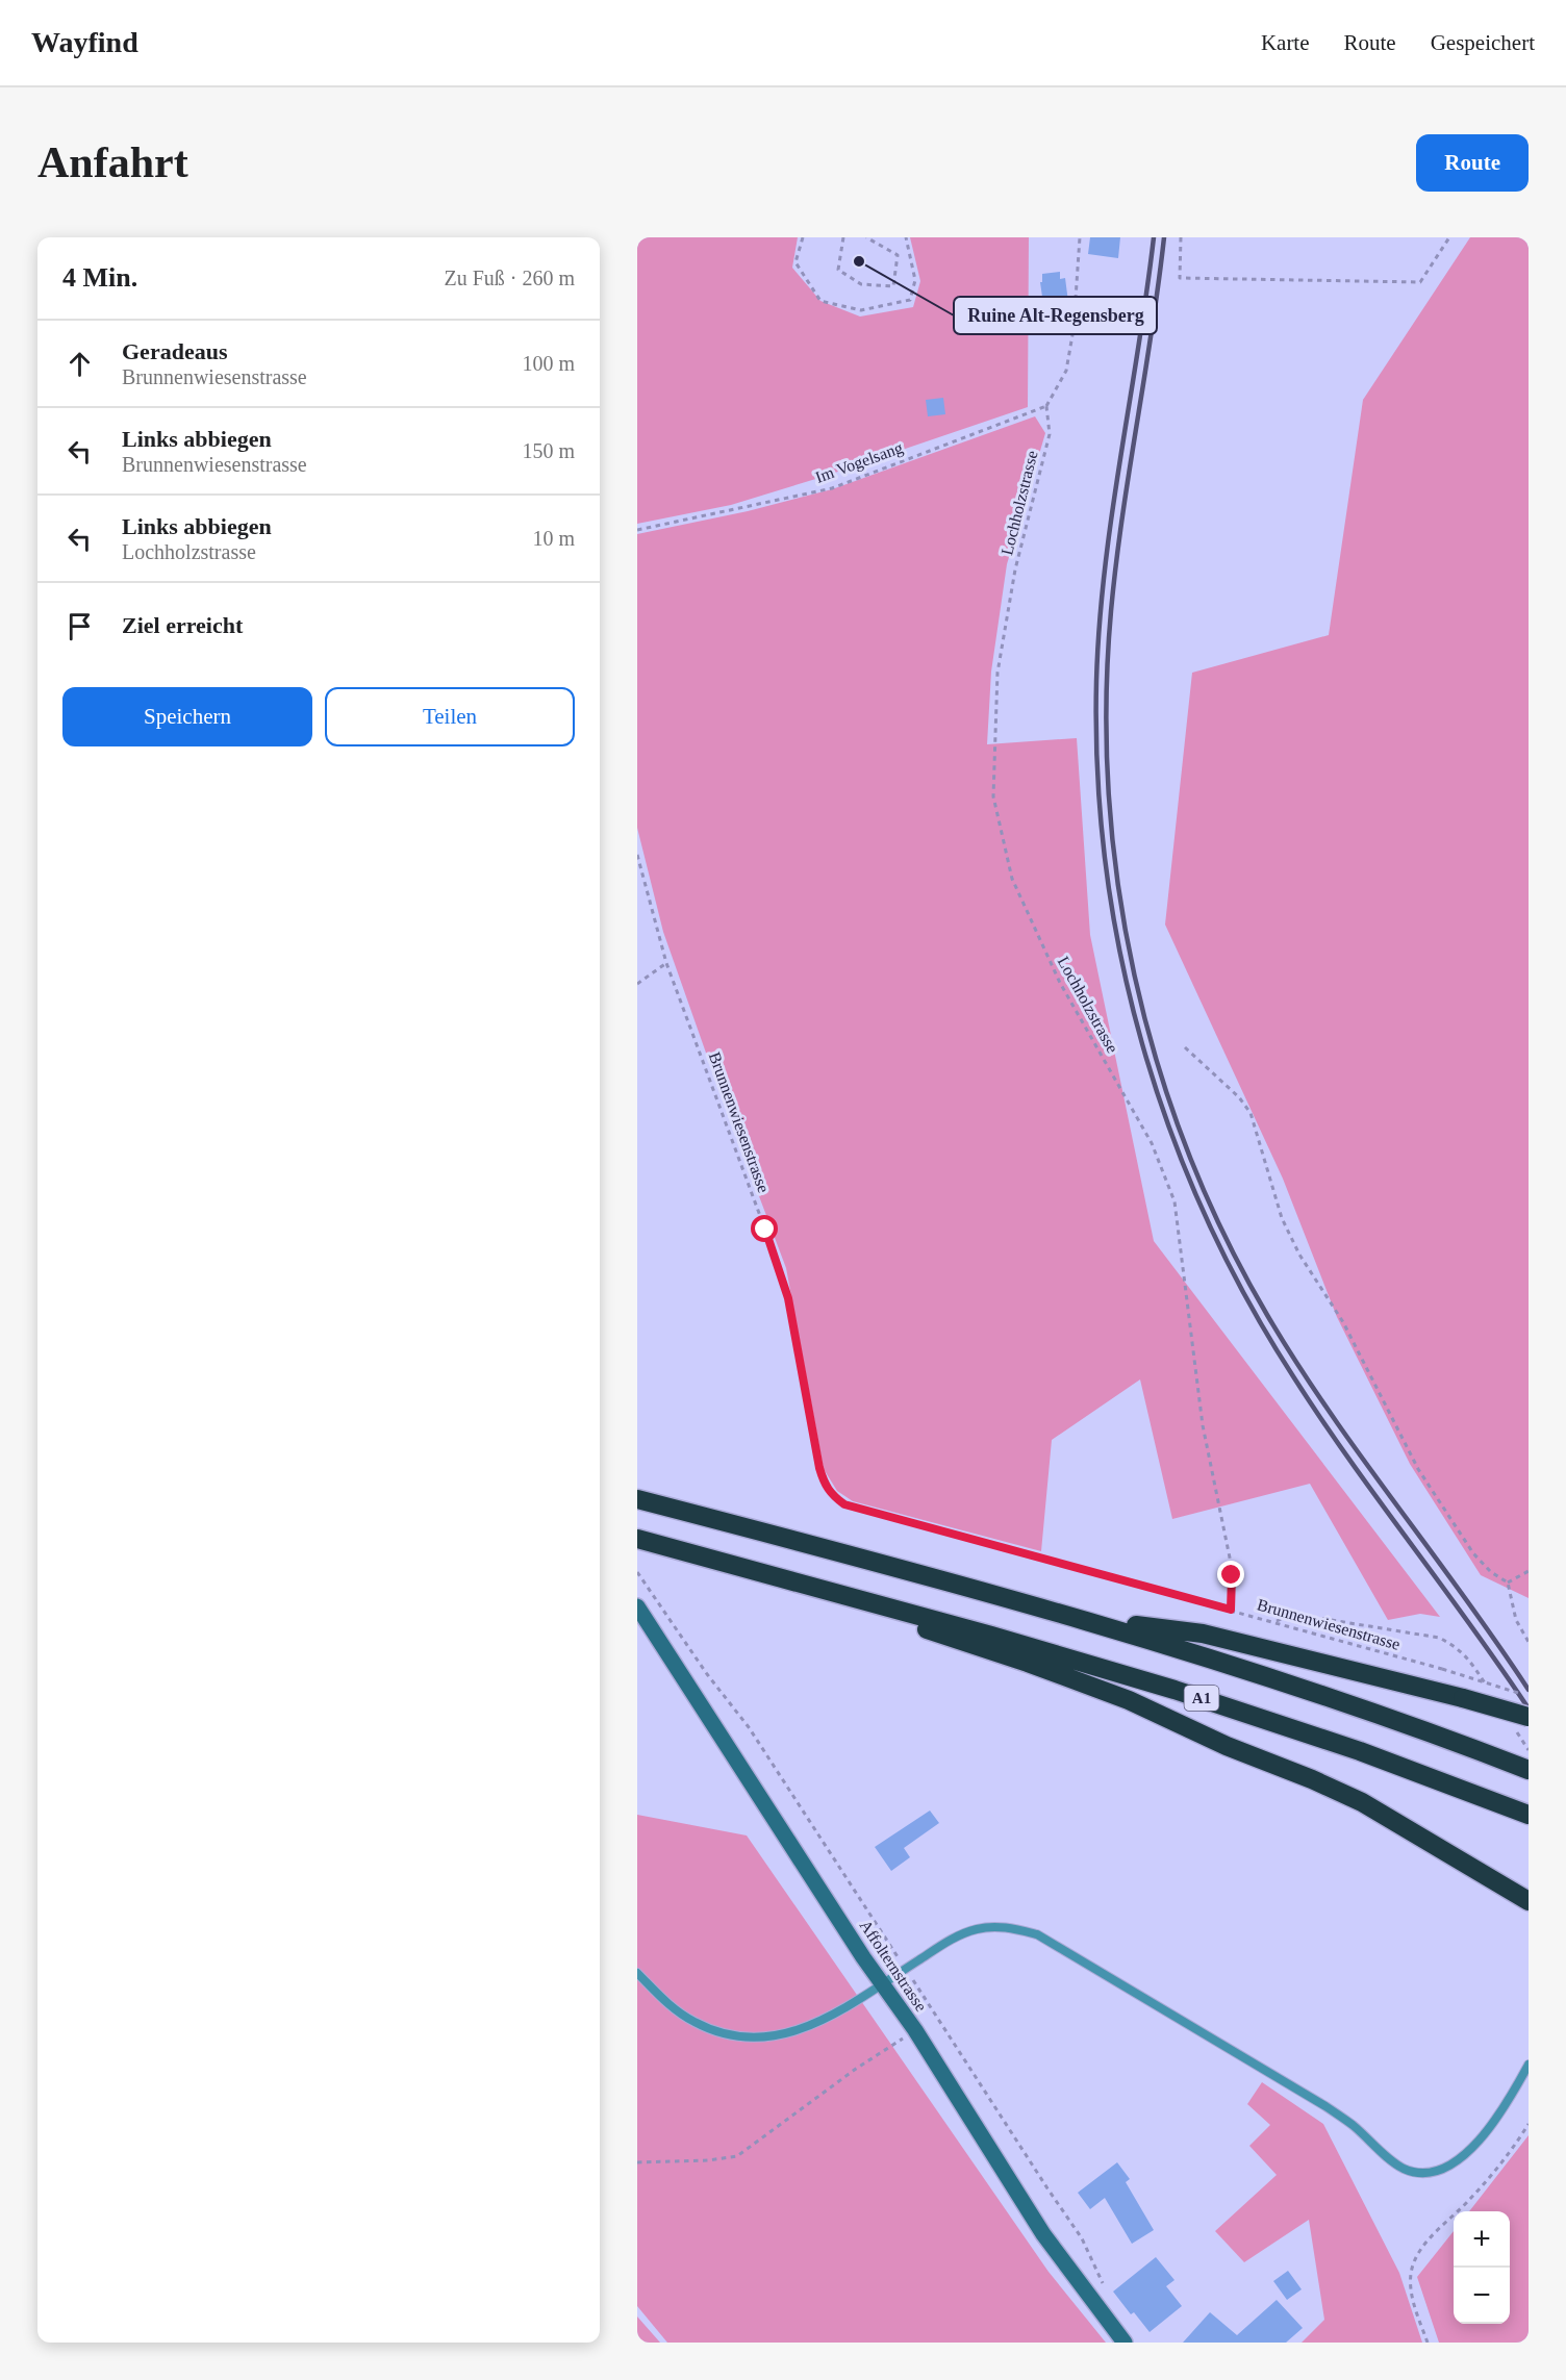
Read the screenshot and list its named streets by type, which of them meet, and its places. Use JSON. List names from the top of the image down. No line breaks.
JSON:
{"streets":{"highway":["A1"],"street":["Affolternstrasse"],"path":["Im Vogelsang","Lochholzstrasse","Brunnenwiesenstrasse"]},"crossings":[["Im Vogelsang","Lochholzstrasse"],["Lochholzstrasse","Brunnenwiesenstrasse"]],"places":["Ruine Alt-Regensberg"],"page":{"header":"Wayfind","nav":["Karte","Route","Gespeichert"],"buttons":["Route",["Speichern","Teilen"]],"title":"Anfahrt","heading":["4 Min.","Zu Fuß · 260 m"],"list":[["Geradeaus","Brunnenwiesenstrasse","100 m"],["Links abbiegen","Brunnenwiesenstrasse","150 m"],["Links abbiegen","Lochholzstrasse","10 m"],"Ziel erreicht"],"map_buttons":["+","−"]}}
